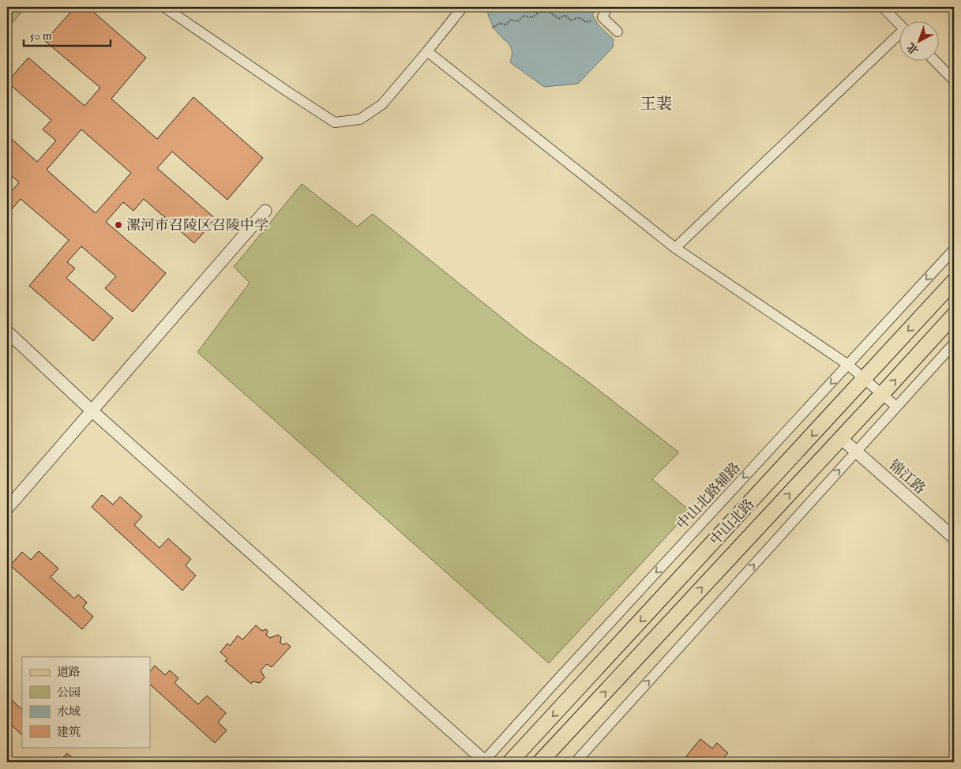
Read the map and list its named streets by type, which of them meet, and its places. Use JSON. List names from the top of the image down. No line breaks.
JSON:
{"streets":{"main road":["中山北路"],"street":["锦江路","中山北路辅路"]},"crossings":[["锦江路","中山北路"]],"districts":["王裴"],"places":["漯河市召陵区召陵中学"],"legend":["道路","公园","水域","建筑"],"scale_bar":"50 m","north":"bottom left"}
